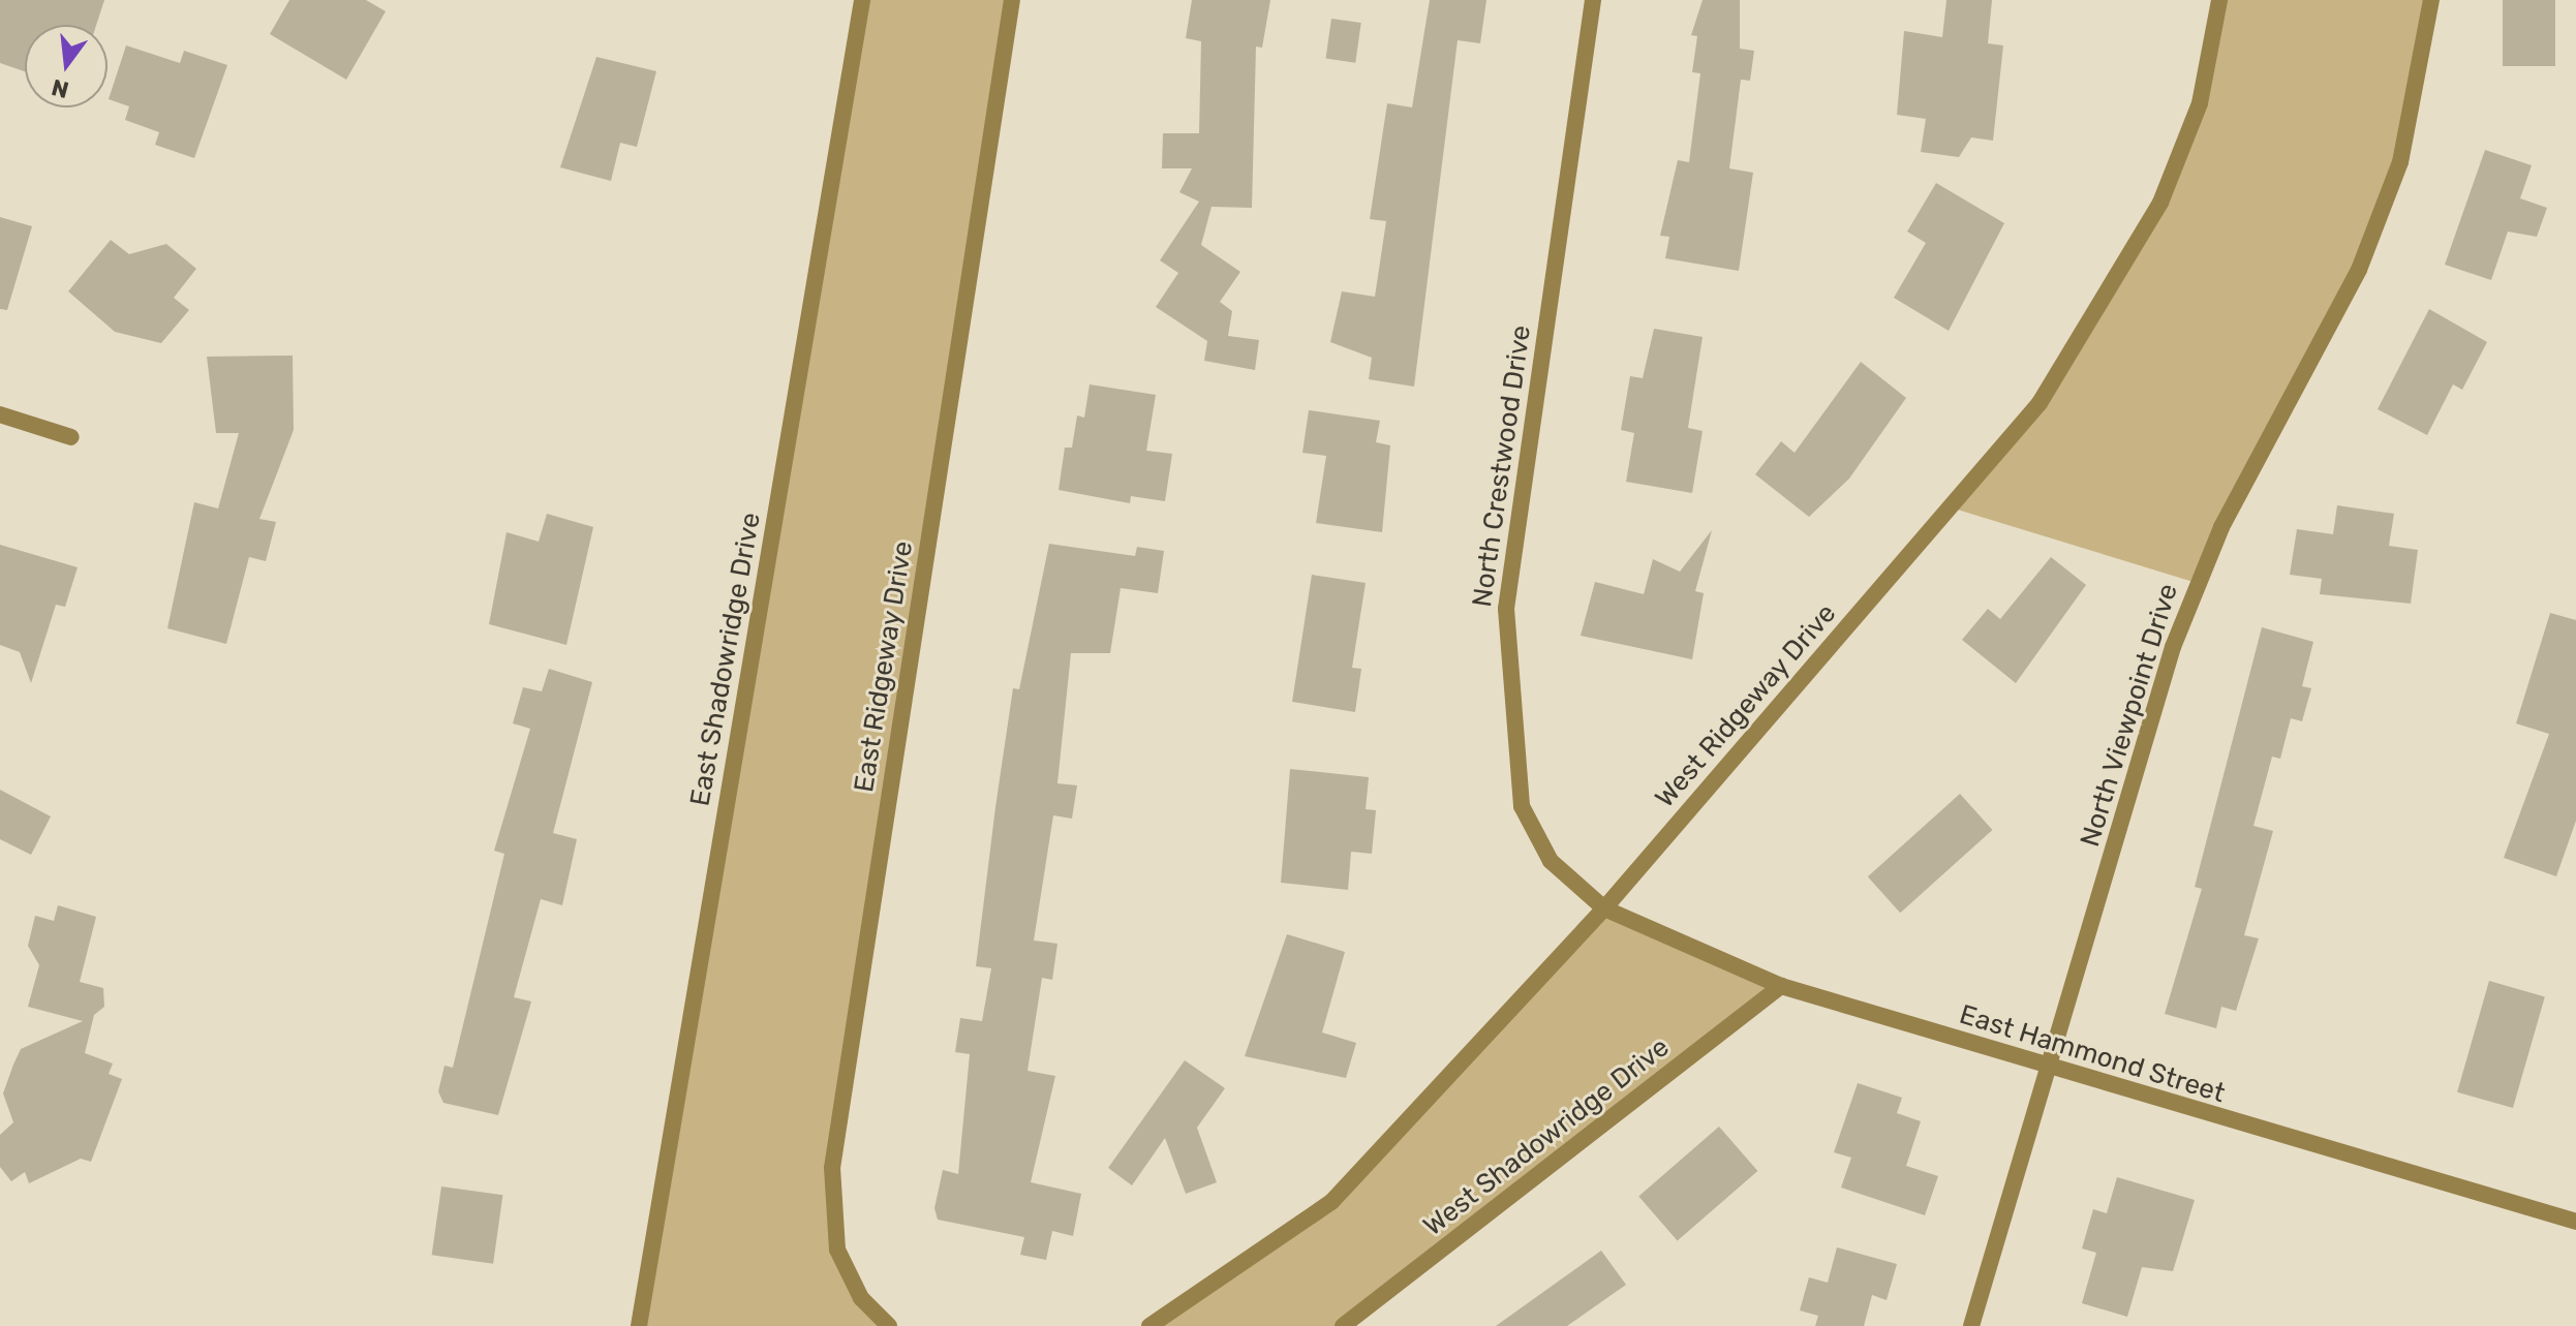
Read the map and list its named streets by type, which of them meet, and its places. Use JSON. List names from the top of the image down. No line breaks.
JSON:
{"streets":{"street":["North Crestwood Drive","East Shadowridge Drive","East Ridgeway Drive","West Ridgeway Drive","North Viewpoint Drive","East Hammond Street","West Shadowridge Drive"]},"crossings":[["North Crestwood Drive","West Ridgeway Drive"],["North Crestwood Drive","East Hammond Street"],["West Ridgeway Drive","East Hammond Street"],["North Viewpoint Drive","East Hammond Street"],["East Hammond Street","West Shadowridge Drive"]],"north":"bottom"}
